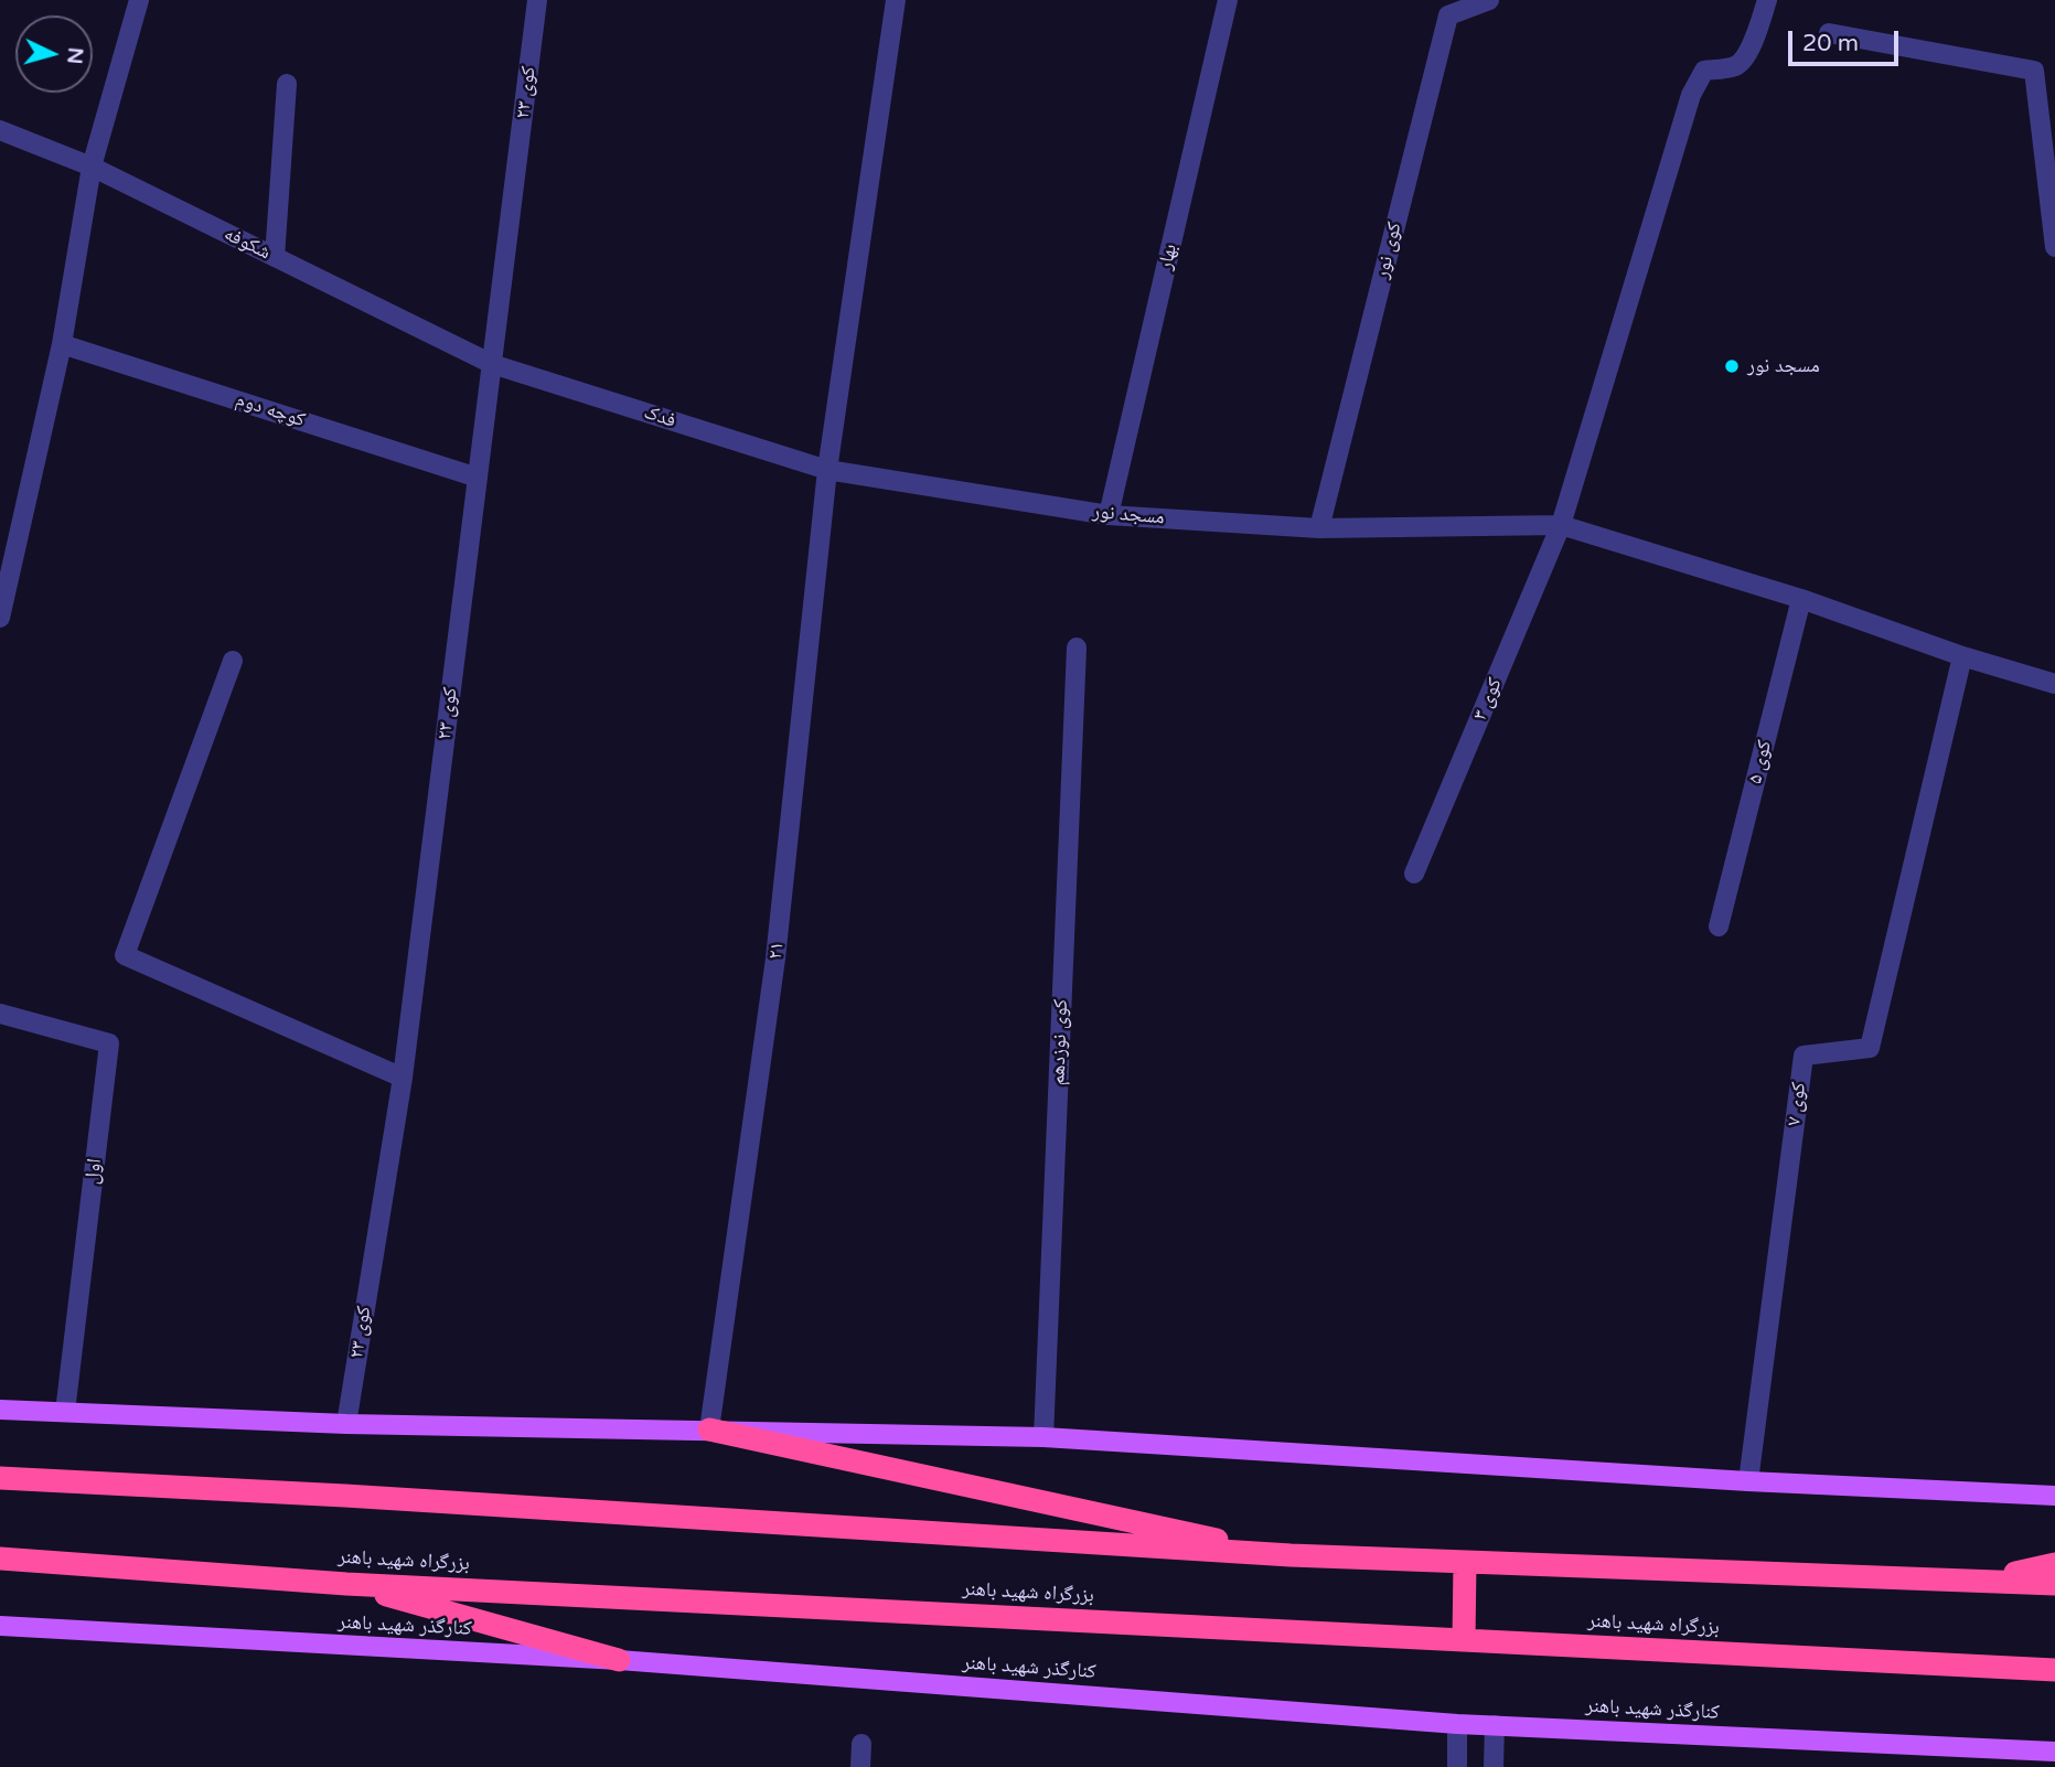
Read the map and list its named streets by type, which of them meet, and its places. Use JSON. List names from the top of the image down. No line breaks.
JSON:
{"streets":{"highway":["بزرگراه شهید باهنر"],"main road":["کنارگذر شهید باهنر"],"street":["کوی ۲۳","شکوفه","کوی نور","بهار","کوچه دوم","فدک","مسجد نور","کوی ۳","کوی ۵","۲۱","کوی نوزدهم","کوی ۷","اول"]},"crossings":[["کوی ۲۳","شکوفه"],["کوی ۲۳","کوچه دوم"],["کوی ۲۳","فدک"],["شکوفه","فدک"],["کوی نور","مسجد نور"],["بهار","مسجد نور"],["فدک","مسجد نور"],["فدک","۲۱"],["مسجد نور","کوی ۳"],["مسجد نور","کوی ۵"],["مسجد نور","۲۱"],["مسجد نور","کوی ۷"]],"places":["مسجد نور"],"scale_bar":"20 m","north":"right"}
